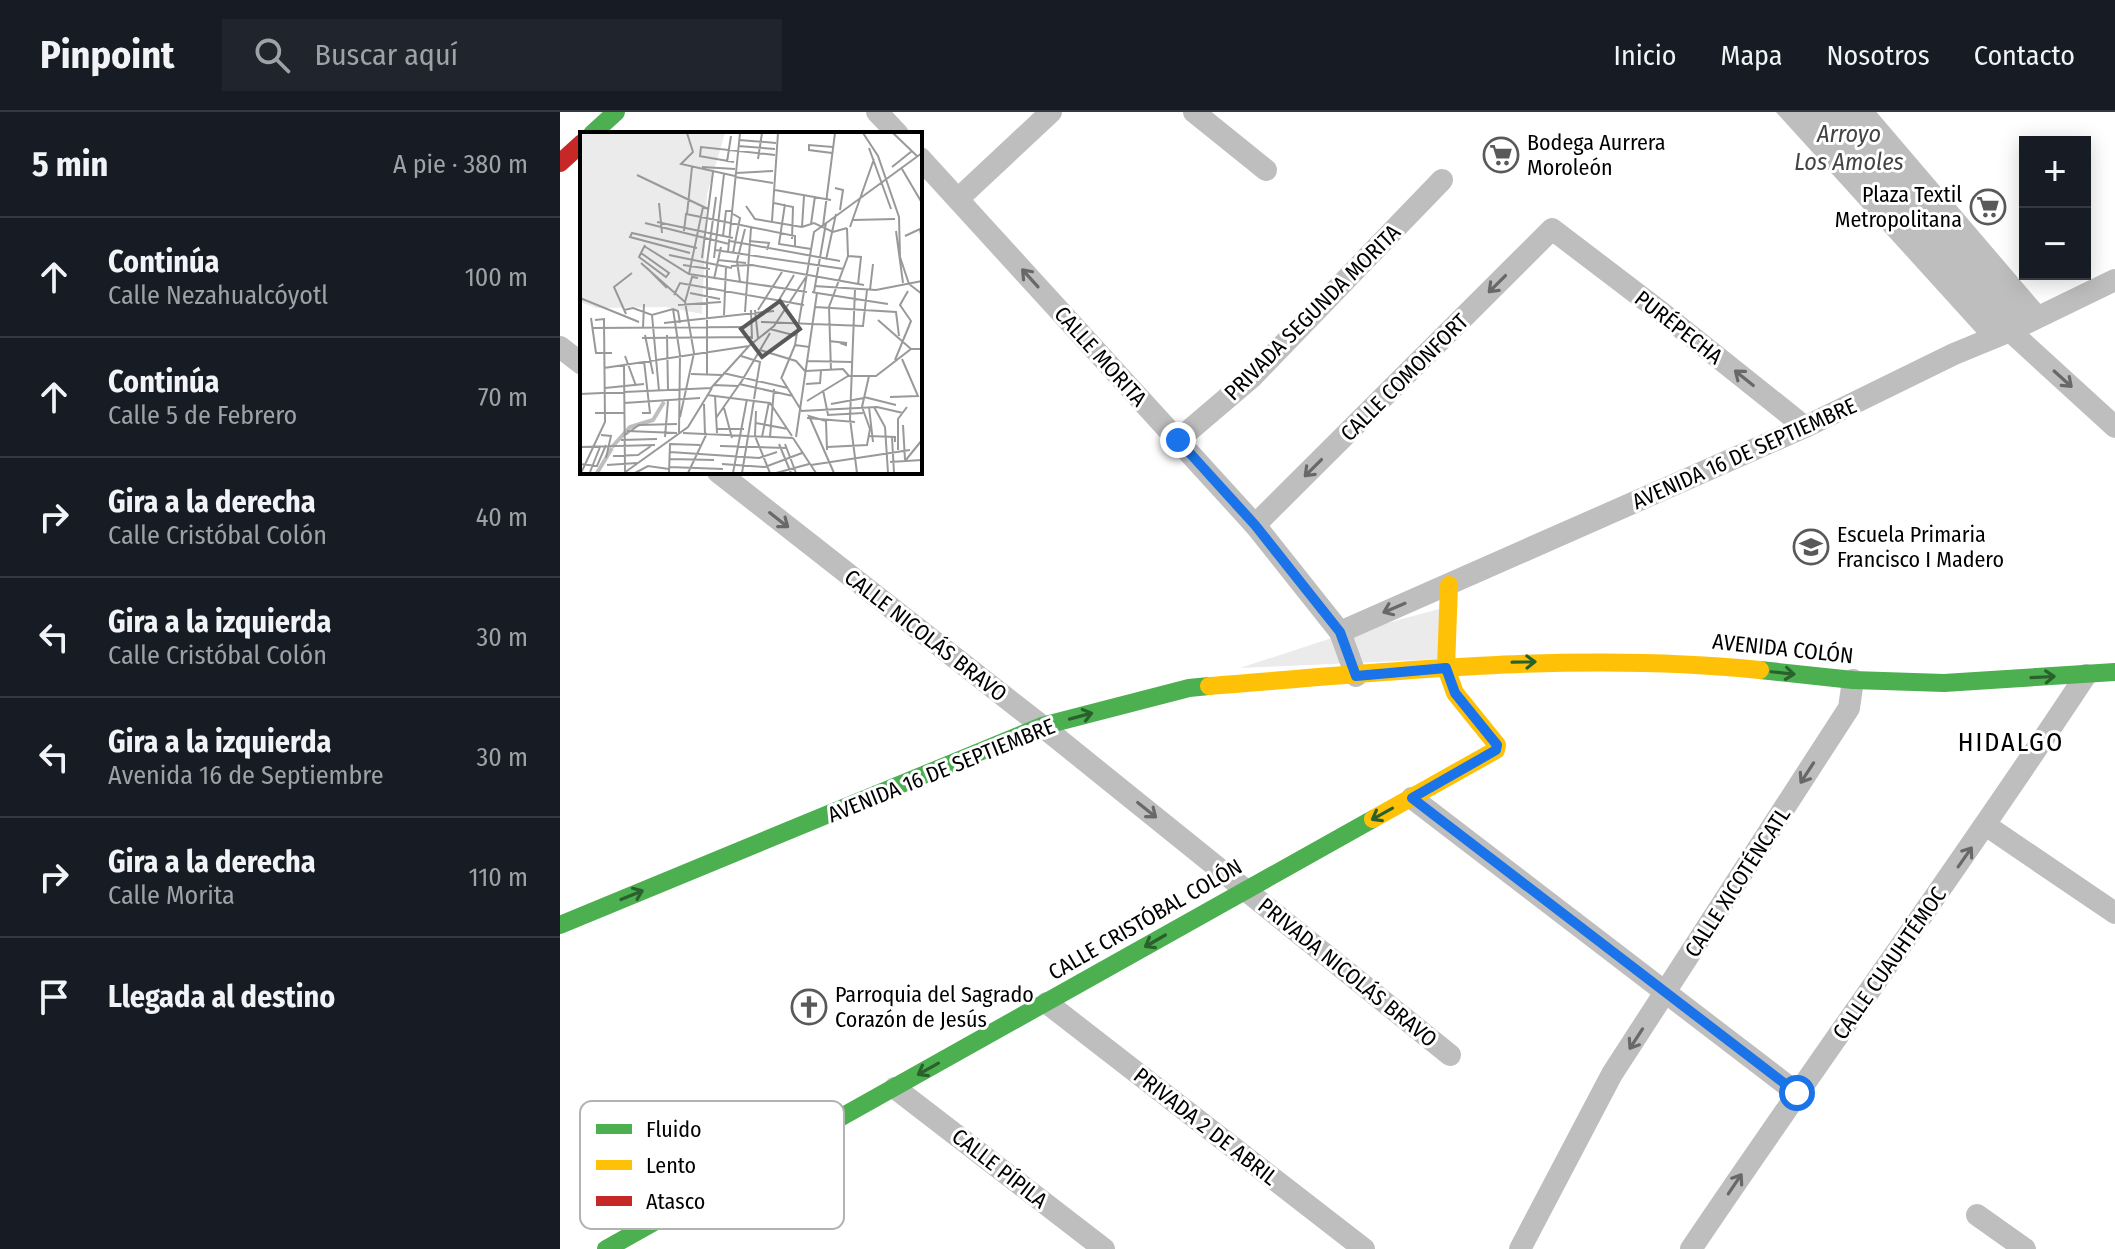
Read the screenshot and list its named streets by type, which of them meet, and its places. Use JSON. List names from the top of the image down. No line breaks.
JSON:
{"streets":{"street":["PRIVADA SEGUNDA MORITA","PURÉPECHA","CALLE MORITA","CALLE COMONFORT","AVENIDA 16 DE SEPTIEMBRE","CALLE NICOLÁS BRAVO","AVENIDA COLÓN","CALLE XICOTÉNCATL","CALLE CRISTÓBAL COLÓN","CALLE CUAUHTÉMOC","PRIVADA NICOLÁS BRAVO","PRIVADA 2 DE ABRIL","CALLE PÍPILA"]},"crossings":[["PRIVADA SEGUNDA MORITA","CALLE MORITA"],["PURÉPECHA","CALLE COMONFORT"],["PURÉPECHA","AVENIDA 16 DE SEPTIEMBRE"],["CALLE MORITA","CALLE COMONFORT"],["CALLE MORITA","AVENIDA 16 DE SEPTIEMBRE"],["AVENIDA 16 DE SEPTIEMBRE","CALLE NICOLÁS BRAVO"],["AVENIDA 16 DE SEPTIEMBRE","AVENIDA COLÓN"],["AVENIDA 16 DE SEPTIEMBRE","CALLE CRISTÓBAL COLÓN"],["CALLE NICOLÁS BRAVO","CALLE CRISTÓBAL COLÓN"],["CALLE NICOLÁS BRAVO","PRIVADA NICOLÁS BRAVO"],["AVENIDA COLÓN","CALLE XICOTÉNCATL"],["AVENIDA COLÓN","CALLE CRISTÓBAL COLÓN"],["AVENIDA COLÓN","CALLE CUAUHTÉMOC"],["CALLE CRISTÓBAL COLÓN","PRIVADA NICOLÁS BRAVO"],["CALLE CRISTÓBAL COLÓN","PRIVADA 2 DE ABRIL"],["CALLE CRISTÓBAL COLÓN","CALLE PÍPILA"]],"one_way":["PURÉPECHA","CALLE MORITA","CALLE COMONFORT","CALLE NICOLÁS BRAVO","AVENIDA COLÓN","CALLE XICOTÉNCATL","CALLE CRISTÓBAL COLÓN","CALLE CUAUHTÉMOC"],"districts":["HIDALGO"],"water":["Arroyo Los Amoles"],"places":{"supermarket":["Bodega Aurrera Moroleón","Plaza Textil Metropolitana"],"school or university":["Escuela Primaria Francisco I Madero"],"church":["Parroquia del Sagrado Corazón de Jesús"]},"legend":["Fluido","Lento","Atasco"],"page":{"header":"Pinpoint","search":"Buscar aquí","nav":["Inicio","Mapa","Nosotros","Contacto"],"heading":["5 min","A pie · 380 m"],"map_buttons":["+","−"],"list":[["Continúa","Calle Nezahualcóyotl","100 m"],["Continúa","Calle 5 de Febrero","70 m"],["Gira a la derecha","Calle Cristóbal Colón","40 m"],["Gira a la izquierda","Calle Cristóbal Colón","30 m"],["Gira a la izquierda","Avenida 16 de Septiembre","30 m"],["Gira a la derecha","Calle Morita","110 m"],"Llegada al destino"]}}
